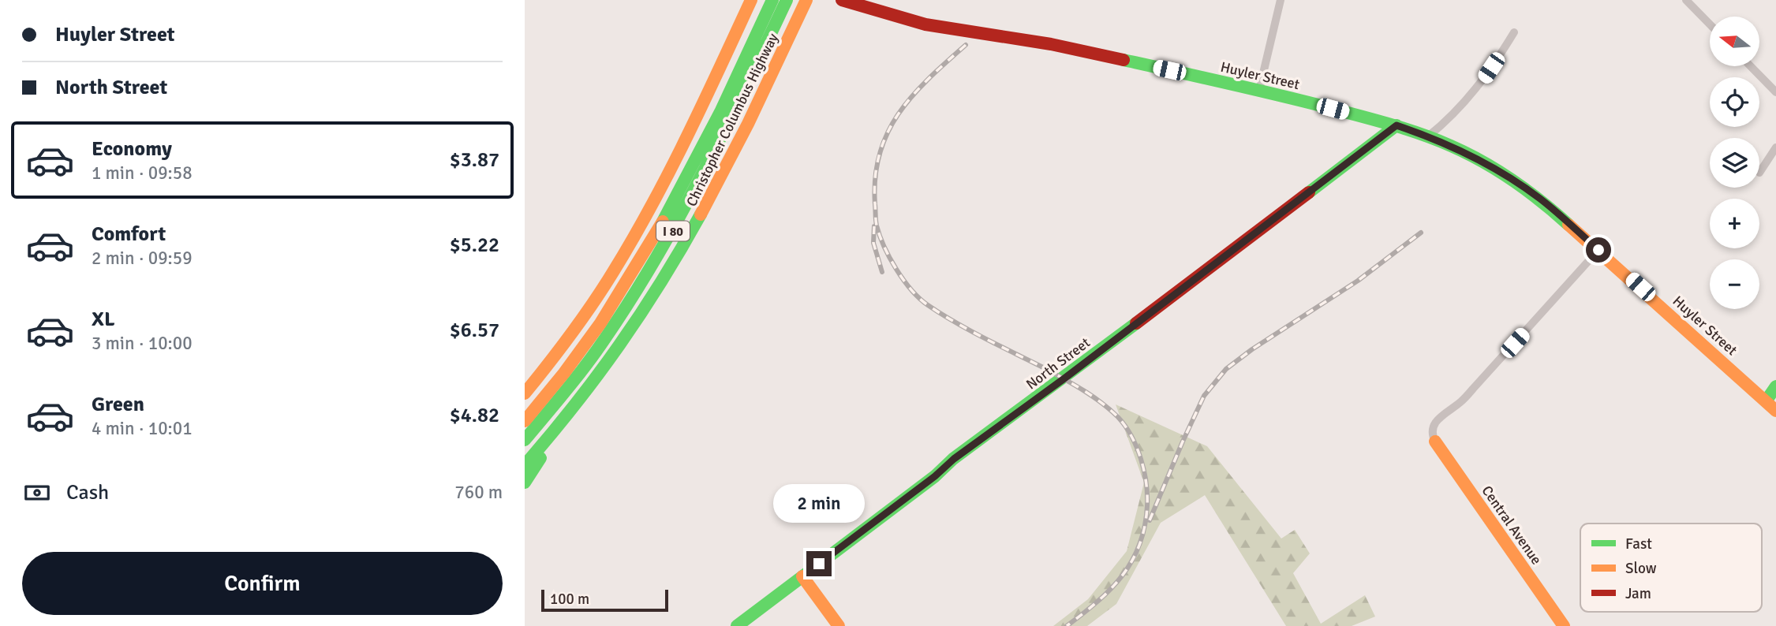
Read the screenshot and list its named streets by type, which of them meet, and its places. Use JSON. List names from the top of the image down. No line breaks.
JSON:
{"streets":{"main road":["Huyler Street","Christopher Columbus Highway","I 80","North Street","Central Avenue"]},"crossings":[["Huyler Street","North Street"]],"legend":["Fast","Slow","Jam"],"scale_bar":"100 m","north":"left","page":{"banner":["Huyler Street","North Street"],"map_buttons":["+","−"],"list":[{"name":"Economy","note":"1 min · 09:58","value":"$3.87"},{"name":"Comfort","note":"2 min · 09:59","value":"$5.22"},{"name":"XL","note":"3 min · 10:00","value":"$6.57"},{"name":"Green","note":"4 min · 10:01","value":"$4.82"}],"pay":["Cash","760 m"],"bubble":"2 min","buttons":"Confirm","scale":"100 m"}}
